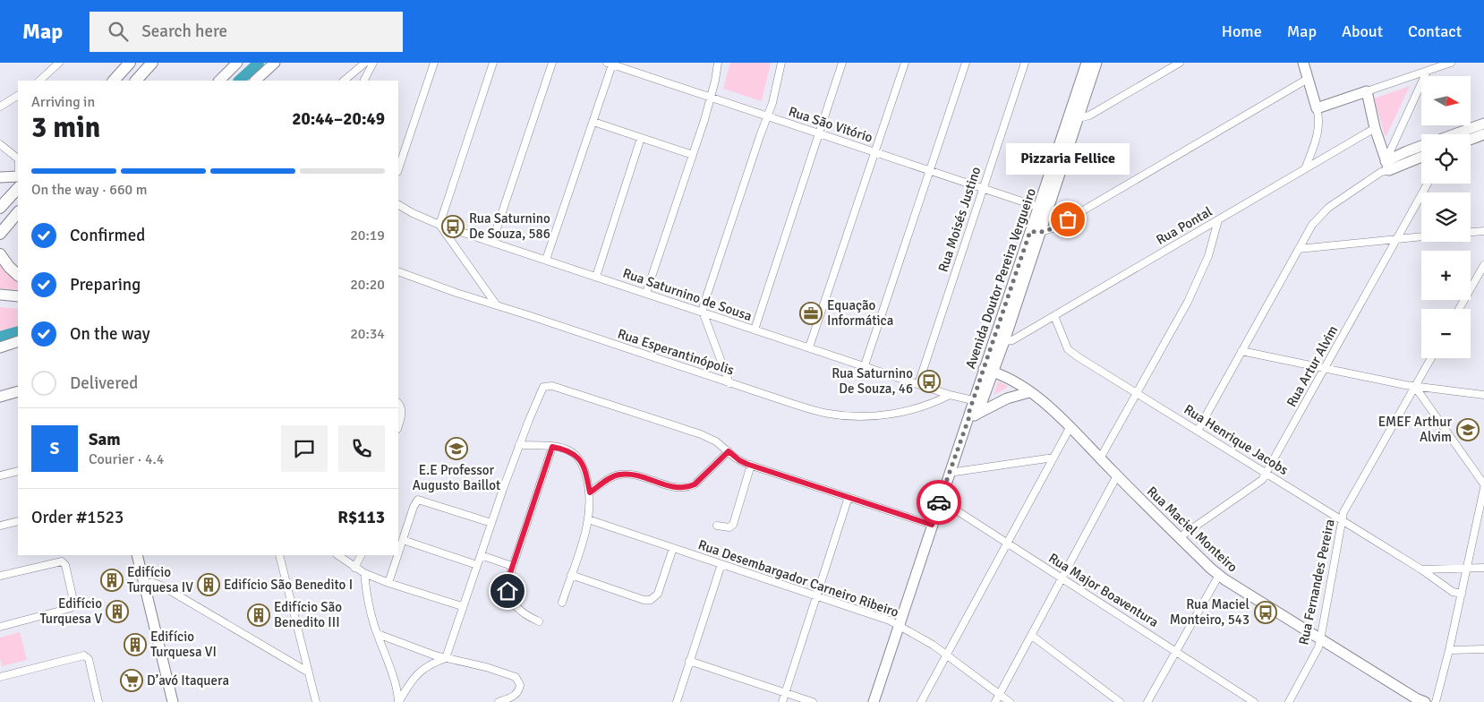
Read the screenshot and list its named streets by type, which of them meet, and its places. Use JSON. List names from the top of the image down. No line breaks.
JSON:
{"streets":{"street":["Rua São Vitório","Rua Moisés Justino","Rua Pontal","Avenida Doutor Pereira Vergueiro","Rua Saturnino de Sousa","Rua Esperantinópolis","Rua Artur Alvim","Rua Henrique Jacobs","Rua Maciel Monteiro","Rua Desembargador Carneiro Ribeiro","Rua Fernandes Pereira","Rua Major Boaventura"]},"crossings":[["Rua São Vitório","Rua Moisés Justino"],["Rua São Vitório","Avenida Doutor Pereira Vergueiro"],["Rua Moisés Justino","Rua Saturnino de Sousa"],["Rua Pontal","Avenida Doutor Pereira Vergueiro"],["Rua Pontal","Rua Henrique Jacobs"],["Avenida Doutor Pereira Vergueiro","Rua Saturnino de Sousa"],["Avenida Doutor Pereira Vergueiro","Rua Maciel Monteiro"],["Avenida Doutor Pereira Vergueiro","Rua Desembargador Carneiro Ribeiro"],["Avenida Doutor Pereira Vergueiro","Rua Major Boaventura"],["Rua Saturnino de Sousa","Rua Esperantinópolis"],["Rua Artur Alvim","Rua Henrique Jacobs"],["Rua Artur Alvim","Rua Maciel Monteiro"],["Rua Henrique Jacobs","Rua Fernandes Pereira"],["Rua Maciel Monteiro","Rua Fernandes Pereira"]],"places":{"other":["Pizzaria Fellice"],"bus stop":["Rua Saturnino De Souza, 586","Rua Saturnino De Souza, 46","Rua Maciel Monteiro, 543"],"office":["Equação Informática"],"school or university":["EMEF Arthur Alvim","E.E Professor Augusto Baillot"],"building":["Edifício Turquesa IV","Edifício São Benedito I","Edifício Turquesa V","Edifício São Benedito III","Edifício Turquesa VI"],"supermarket":["D’avó Itaquera"]},"north":"right","page":{"header":"Map","search":"Search here","nav":["Home","Map","About","Contact"],"map_buttons":["+","−"],"heading":["3 min","Arriving in","20:44–20:49"],"panel":["Sam","Courier · 4.4","Order #1523","R$113"],"bubble":"Pizzaria Fellice","bar":"On the way · 660 m","list":[["Confirmed","20:19"],["Preparing","20:20"],["On the way","20:34"],"Delivered"],"round":"S"}}
